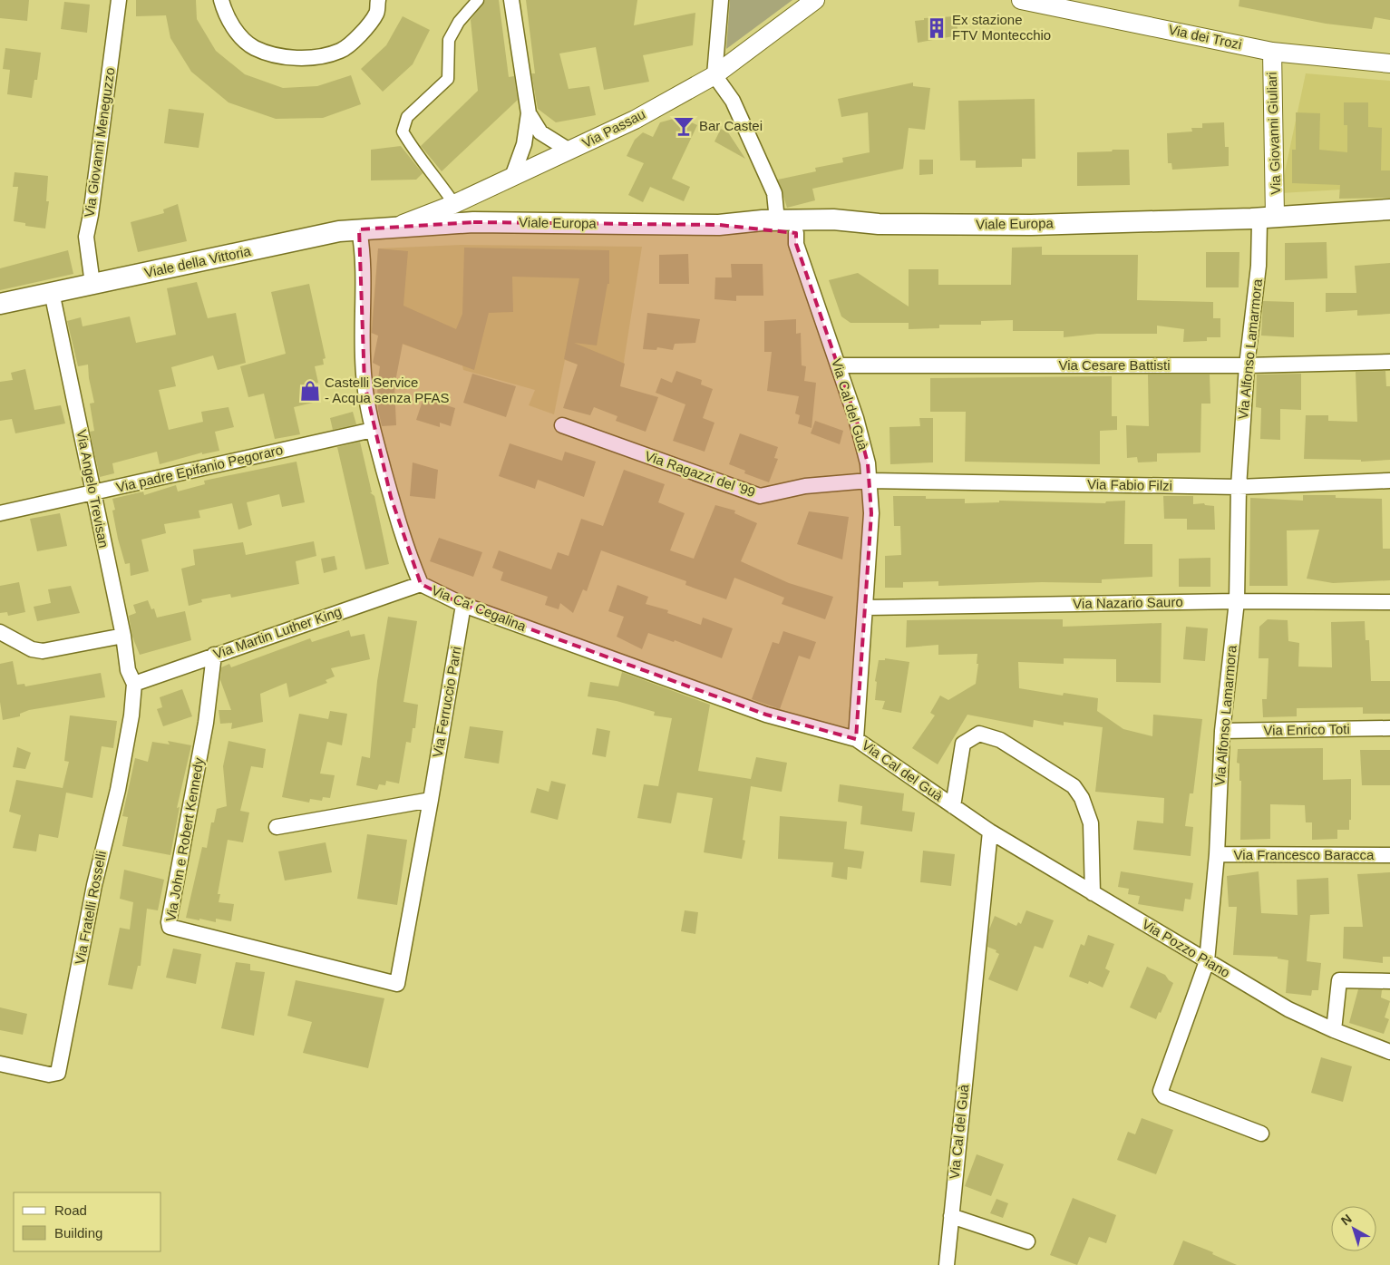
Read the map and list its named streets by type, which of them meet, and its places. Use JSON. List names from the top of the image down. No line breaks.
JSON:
{"streets":{"main road":["Viale Europa","Viale della Vittoria"],"street":["Via dei Trozi","Via Passau","Via Giovanni Giuliari","Via Giovanni Meneguzzo","Via Alfonso Lamarmora","Via Cesare Battisti","Via Cal del Guà","Via padre Epifanio Pegoraro","Via Ragazzi del '99","Via Fabio Filzi","Via Angelo Trevisan","Via Nazario Sauro","Via Ca' Cegalina","Via Martin Luther King","Via Ferruccio Parri","Via Enrico Toti","Via John e Robert Kennedy","Via Francesco Baracca","Via Fratelli Rosselli","Via Pozzo Piano"]},"crossings":[["Via dei Trozi","Via Giovanni Giuliari"],["Via Passau","Viale Europa"],["Via Passau","Viale della Vittoria"],["Via Giovanni Giuliari","Viale Europa"],["Via Giovanni Giuliari","Via Alfonso Lamarmora"],["Via Giovanni Meneguzzo","Viale della Vittoria"],["Viale Europa","Viale della Vittoria"],["Viale Europa","Via Alfonso Lamarmora"],["Viale Europa","Via Cal del Guà"],["Viale della Vittoria","Via Angelo Trevisan"],["Viale della Vittoria","Via Ca' Cegalina"],["Via Alfonso Lamarmora","Via Cesare Battisti"],["Via Alfonso Lamarmora","Via Fabio Filzi"],["Via Alfonso Lamarmora","Via Nazario Sauro"],["Via Alfonso Lamarmora","Via Enrico Toti"],["Via Alfonso Lamarmora","Via Francesco Baracca"],["Via Alfonso Lamarmora","Via Pozzo Piano"],["Via Cesare Battisti","Via Cal del Guà"],["Via Cal del Guà","Via Ragazzi del '99"],["Via Cal del Guà","Via Fabio Filzi"],["Via Cal del Guà","Via Nazario Sauro"],["Via Cal del Guà","Via Ca' Cegalina"],["Via Cal del Guà","Via Pozzo Piano"],["Via padre Epifanio Pegoraro","Via Angelo Trevisan"],["Via padre Epifanio Pegoraro","Via Ca' Cegalina"],["Via Ragazzi del '99","Via Fabio Filzi"],["Via Angelo Trevisan","Via Martin Luther King"],["Via Angelo Trevisan","Via Fratelli Rosselli"],["Via Ca' Cegalina","Via Martin Luther King"],["Via Ca' Cegalina","Via Ferruccio Parri"],["Via Martin Luther King","Via John e Robert Kennedy"],["Via Martin Luther King","Via Fratelli Rosselli"],["Via Ferruccio Parri","Via John e Robert Kennedy"]],"places":{"building":["Ex stazione FTV Montecchio"],"bar":["Bar Castei"],"shop":["Castelli Service - Acqua senza PFAS"]},"legend":["Road","Building"],"north":"top left"}
